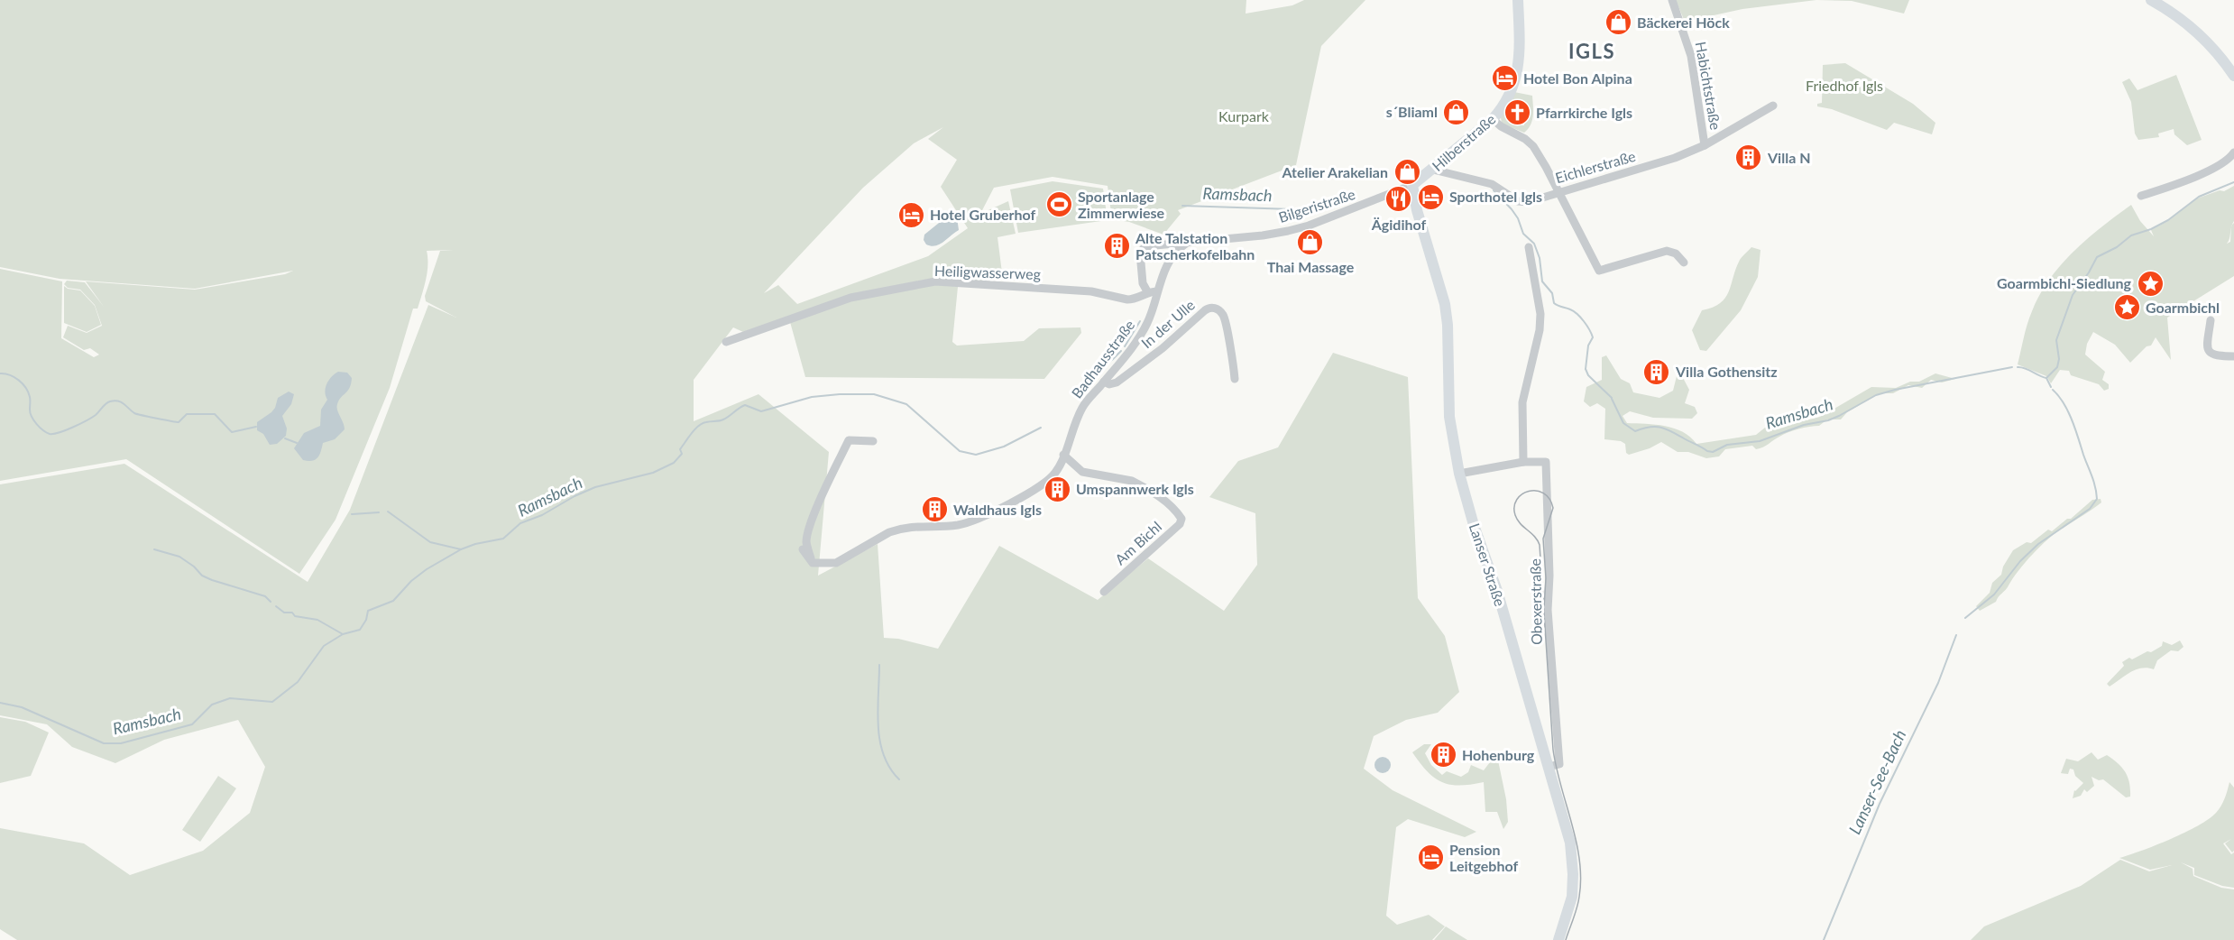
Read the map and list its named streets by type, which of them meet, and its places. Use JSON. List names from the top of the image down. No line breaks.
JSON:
{"streets":{"main road":["Hilberstraße","Lanser Straße"],"street":["Habichtstraße","Eichlerstraße","Bilgeristraße","Heiligwasserweg","In der Ulle","Badhausstraße","Am Bichl","Obexerstraße"]},"crossings":[["Habichtstraße","Eichlerstraße"],["Hilberstraße","Eichlerstraße"],["Hilberstraße","Bilgeristraße"],["Hilberstraße","Lanser Straße"],["Bilgeristraße","Heiligwasserweg"],["Bilgeristraße","Badhausstraße"],["Bilgeristraße","Lanser Straße"],["Heiligwasserweg","Badhausstraße"],["In der Ulle","Badhausstraße"],["Badhausstraße","Am Bichl"],["Lanser Straße","Obexerstraße"]],"districts":["IGLS"],"water":["Ramsbach","Lanser-See-Bach"],"parks":["Friedhof Igls","Kurpark"],"places":{"shop":["Bäckerei Höck","s´Bliaml","Atelier Arakelian","Thai Massage"],"hotel":["Hotel Bon Alpina","Sporthotel Igls","Hotel Gruberhof","Pension Leitgebhof"],"church":["Pfarrkirche Igls"],"building":["Villa N","Alte Talstation Patscherkofelbahn","Villa Gothensitz","Umspannwerk Igls","Waldhaus Igls","Hohenburg"],"restaurant":["Ägidihof"],"sports":["Sportanlage Zimmerwiese"],"place":["Goarmbichl-Siedlung","Goarmbichl"]}}
